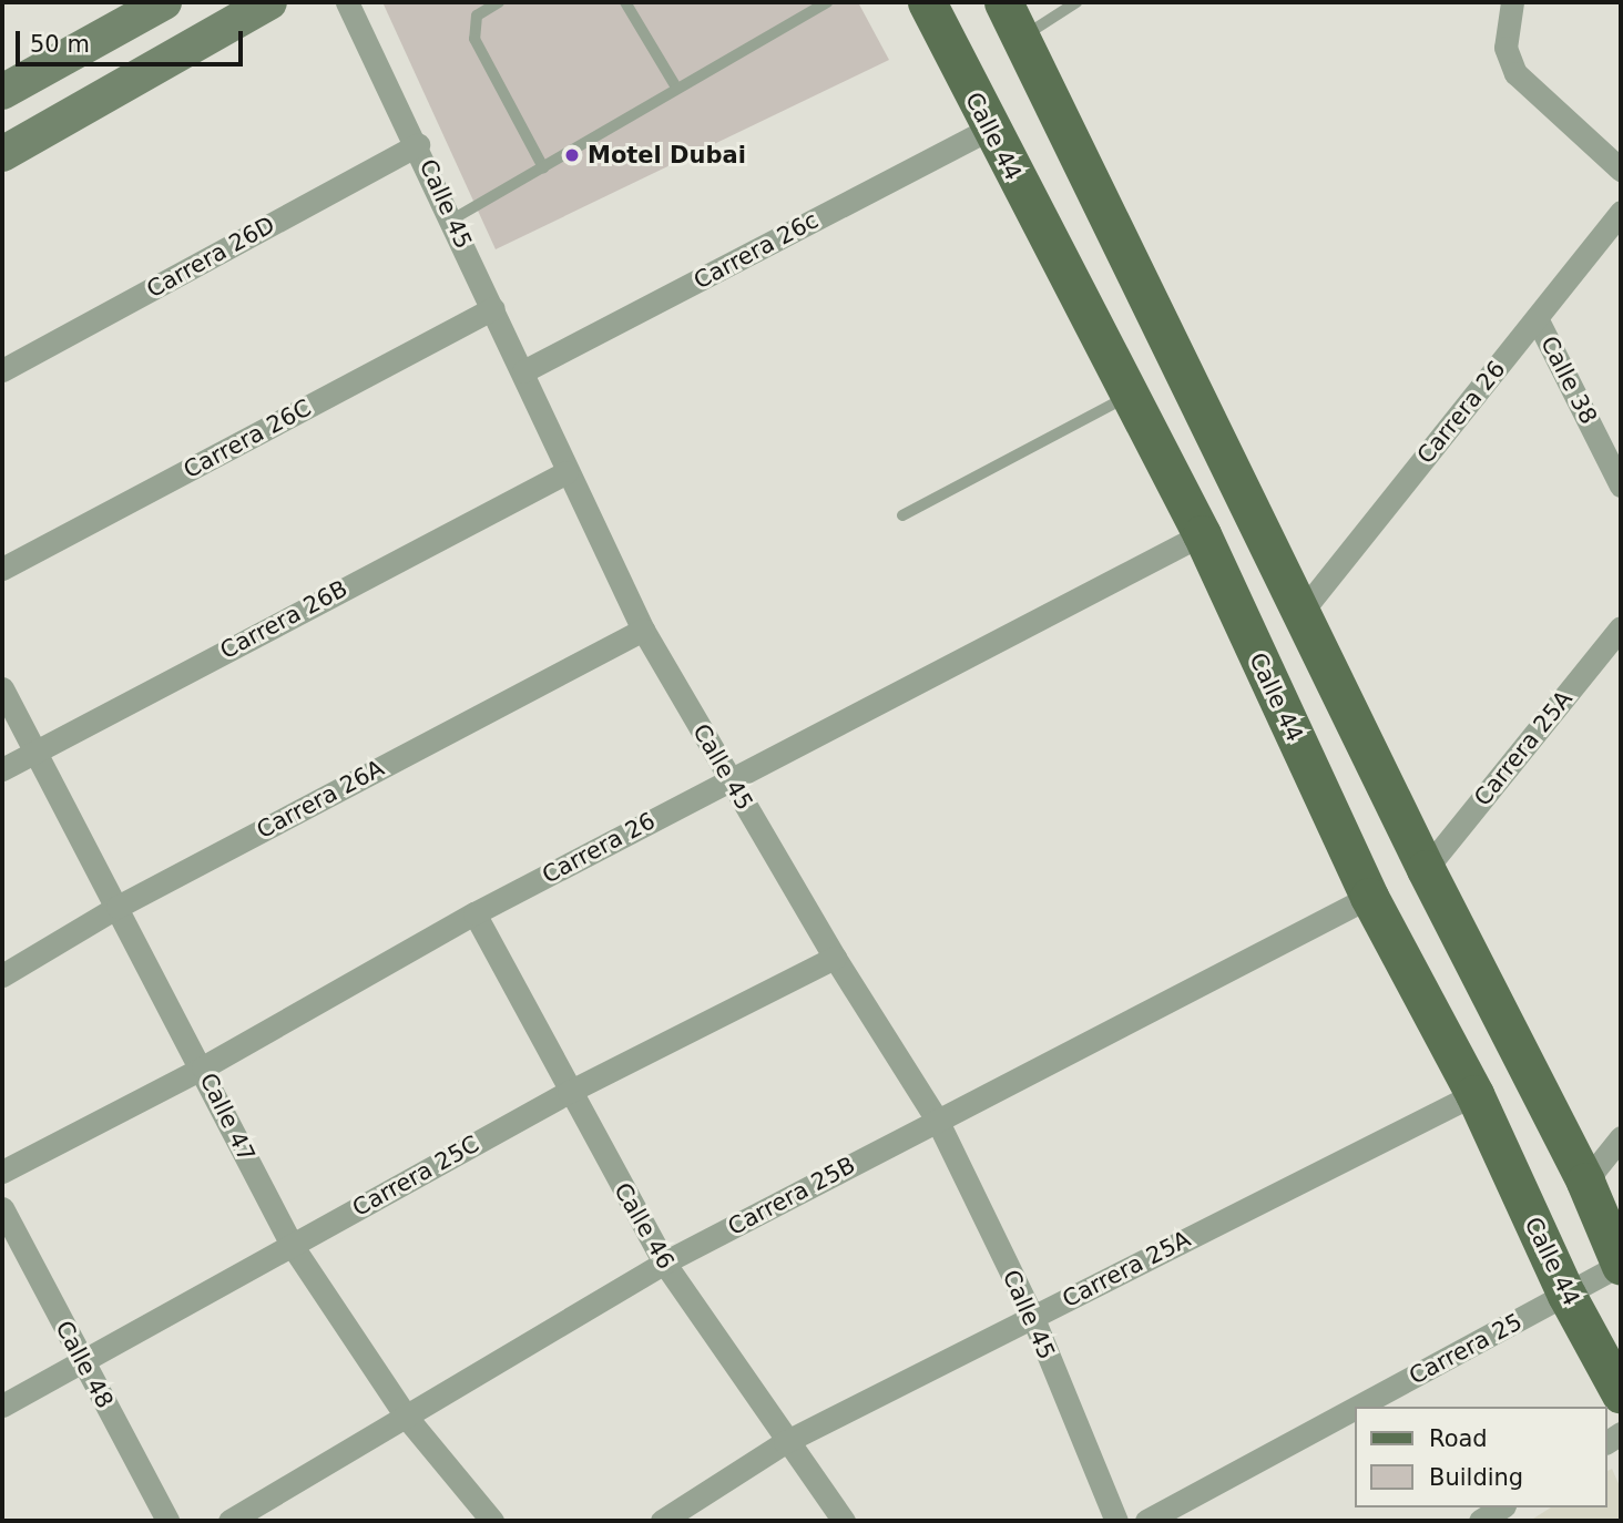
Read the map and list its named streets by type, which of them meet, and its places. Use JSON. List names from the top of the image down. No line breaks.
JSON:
{"streets":{"main road":["Calle 44"],"street":["Calle 45","Carrera 26c","Carrera 26D","Calle 38","Carrera 26","Carrera 26C","Carrera 26B","Carrera 25A","Carrera 26A","Calle 47","Carrera 25C","Carrera 25B","Calle 46","Carrera 25","Calle 48"]},"crossings":[["Calle 44","Carrera 26c"],["Calle 44","Carrera 26"],["Calle 44","Carrera 25A"],["Calle 44","Carrera 25B"],["Calle 44","Carrera 25"],["Calle 45","Carrera 26c"],["Calle 45","Carrera 26D"],["Calle 45","Carrera 26"],["Calle 45","Carrera 26C"],["Calle 45","Carrera 26B"],["Calle 45","Carrera 25A"],["Calle 45","Carrera 26A"],["Calle 45","Carrera 25C"],["Calle 45","Carrera 25B"],["Calle 38","Carrera 26"],["Carrera 26","Calle 47"],["Carrera 26","Calle 46"],["Carrera 26B","Calle 47"],["Carrera 25A","Calle 46"],["Carrera 26A","Calle 47"],["Calle 47","Carrera 25C"],["Calle 47","Carrera 25B"],["Carrera 25C","Calle 46"],["Carrera 25C","Calle 48"],["Carrera 25B","Calle 46"]],"places":["Motel Dubai"],"legend":["Road","Building"],"scale_bar":"50 m"}
